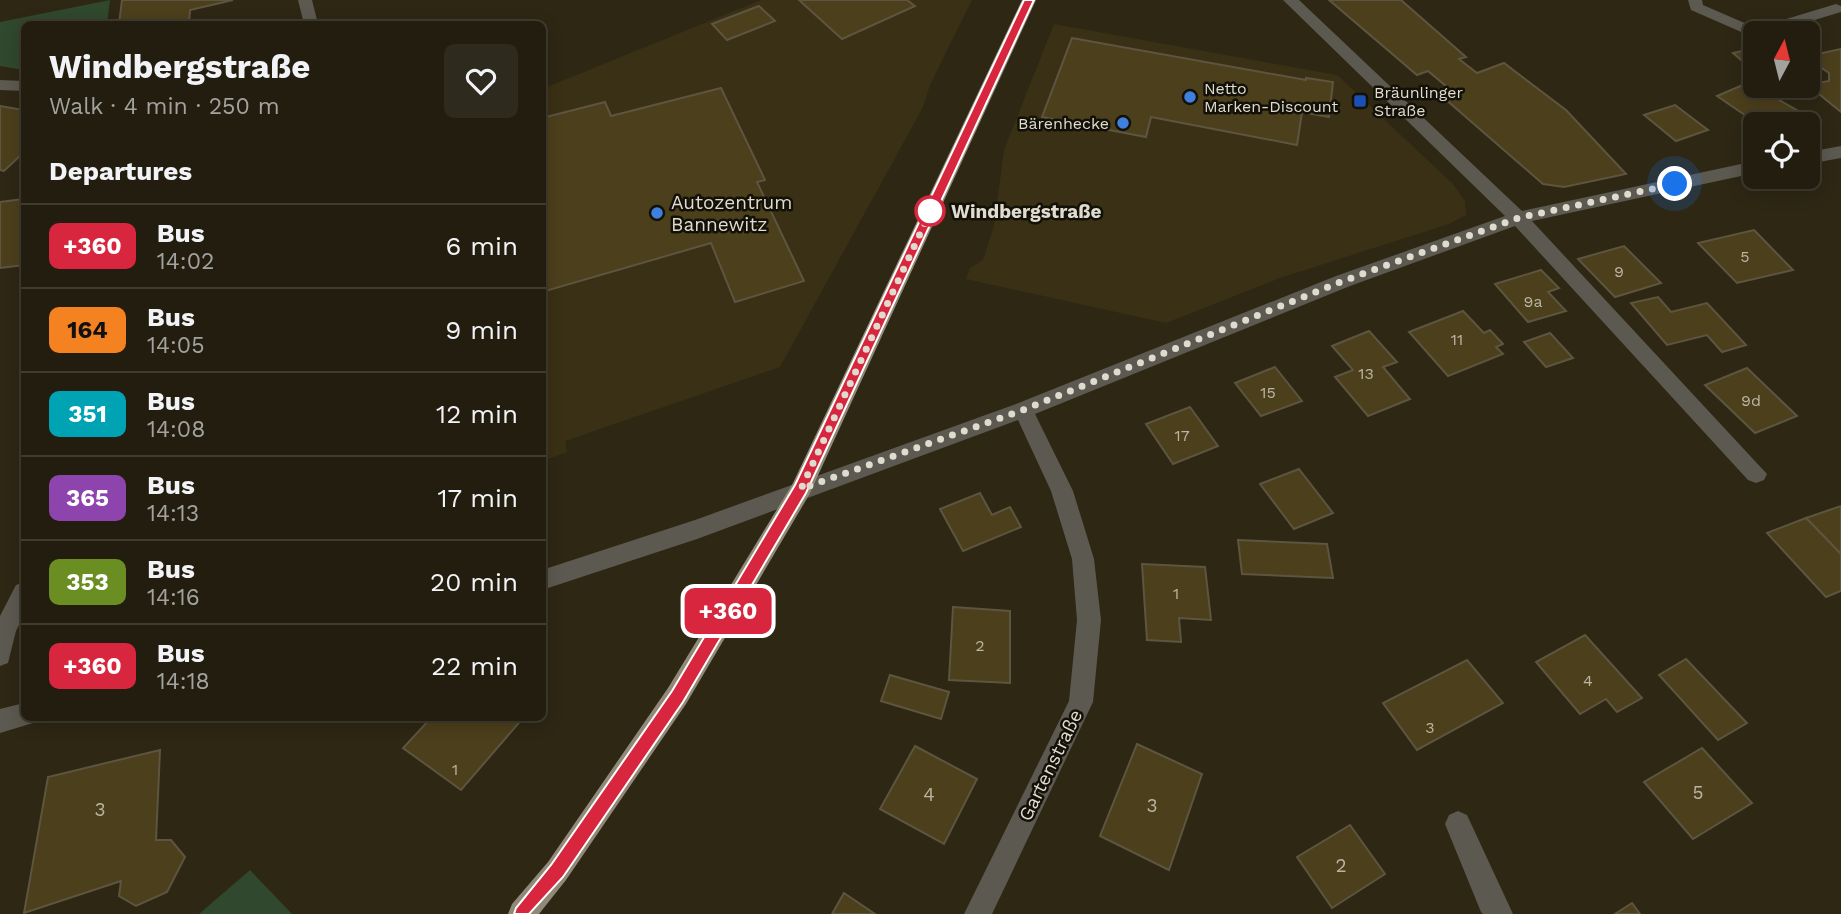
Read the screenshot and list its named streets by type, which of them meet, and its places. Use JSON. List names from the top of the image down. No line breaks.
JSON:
{"streets":{"street":["Gartenstraße"]},"places":{"other":["Netto Marken-Discount","Bärenhecke","Windbergstraße","Autozentrum Bannewitz"],"transit":["Bräunlinger Straße"]},"lines":["bus line +360"],"house_numbers":["5","9","9a","11","13","15","9d","17","1","2","4","3","1","5","4","3","3","2"],"north":"top","page":{"on_map":"+360","heading":[["Windbergstraße","Walk · 4 min · 250 m"],"Departures"],"list":[{"mark":"+360","name":"Bus","note":"14:02","value":"6 min"},{"mark":"164","name":"Bus","note":"14:05","value":"9 min"},{"mark":"351","name":"Bus","note":"14:08","value":"12 min"},{"mark":"365","name":"Bus","note":"14:13","value":"17 min"},{"mark":"353","name":"Bus","note":"14:16","value":"20 min"},{"mark":"+360","name":"Bus","note":"14:18","value":"22 min"}]}}
